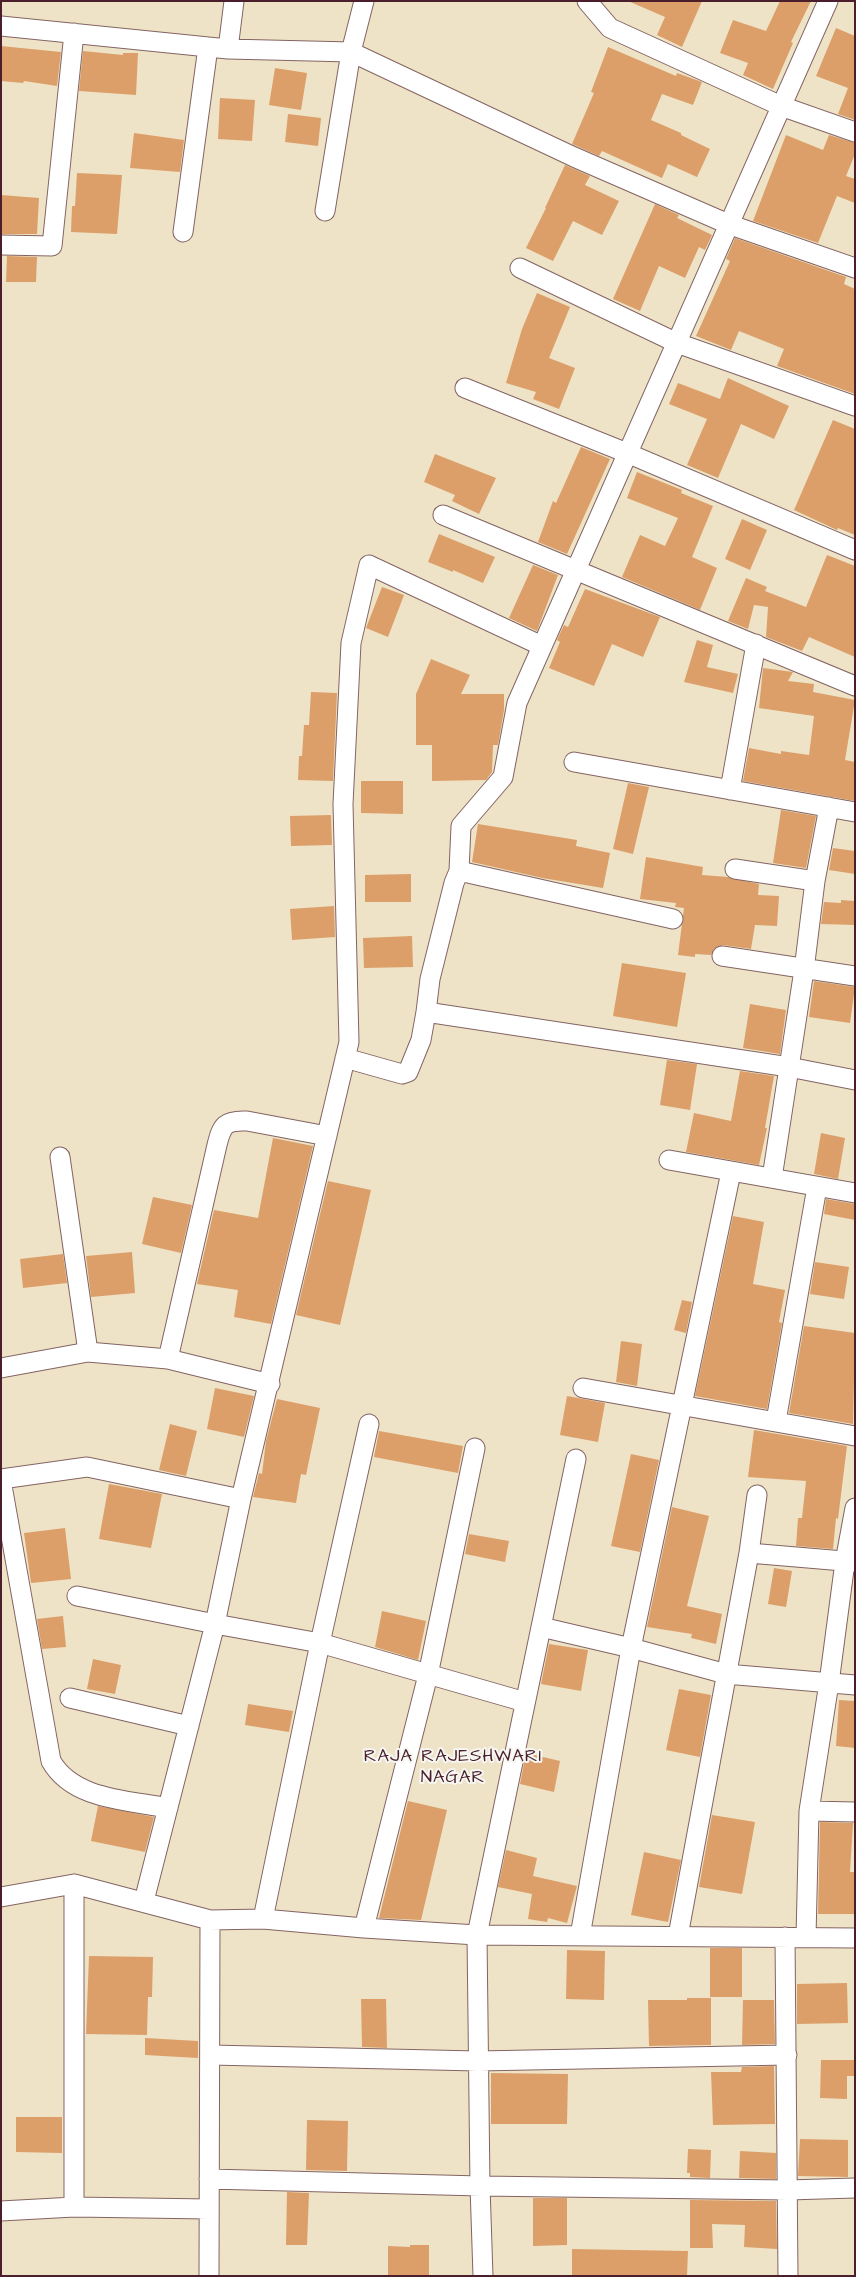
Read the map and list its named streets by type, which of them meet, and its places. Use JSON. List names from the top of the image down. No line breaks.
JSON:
{"districts":["RAJA RAJESHWARI NAGAR"]}
